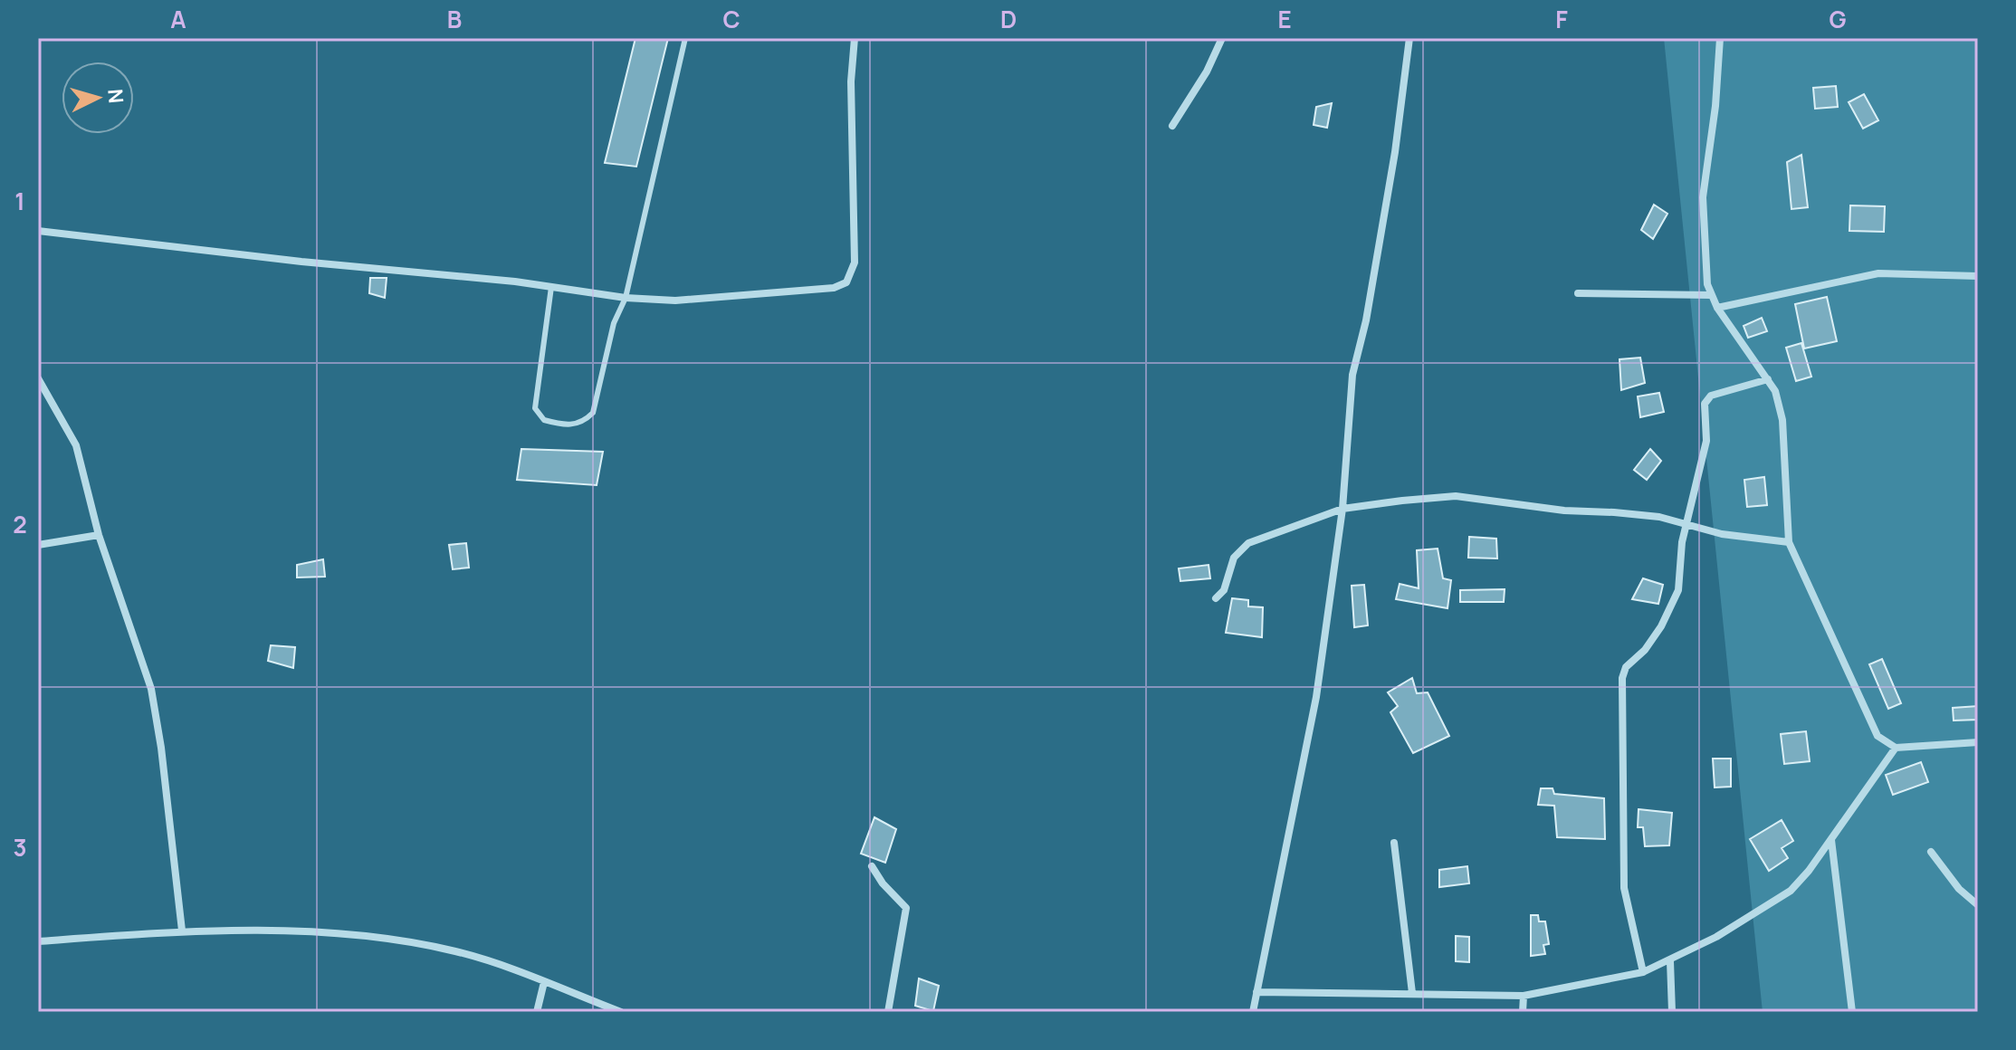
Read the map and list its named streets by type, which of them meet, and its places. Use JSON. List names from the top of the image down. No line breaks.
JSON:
{"north":"right","grid":{"columns":["A","B","C","D","E","F","G"],"rows":["1","2","3"]}}
